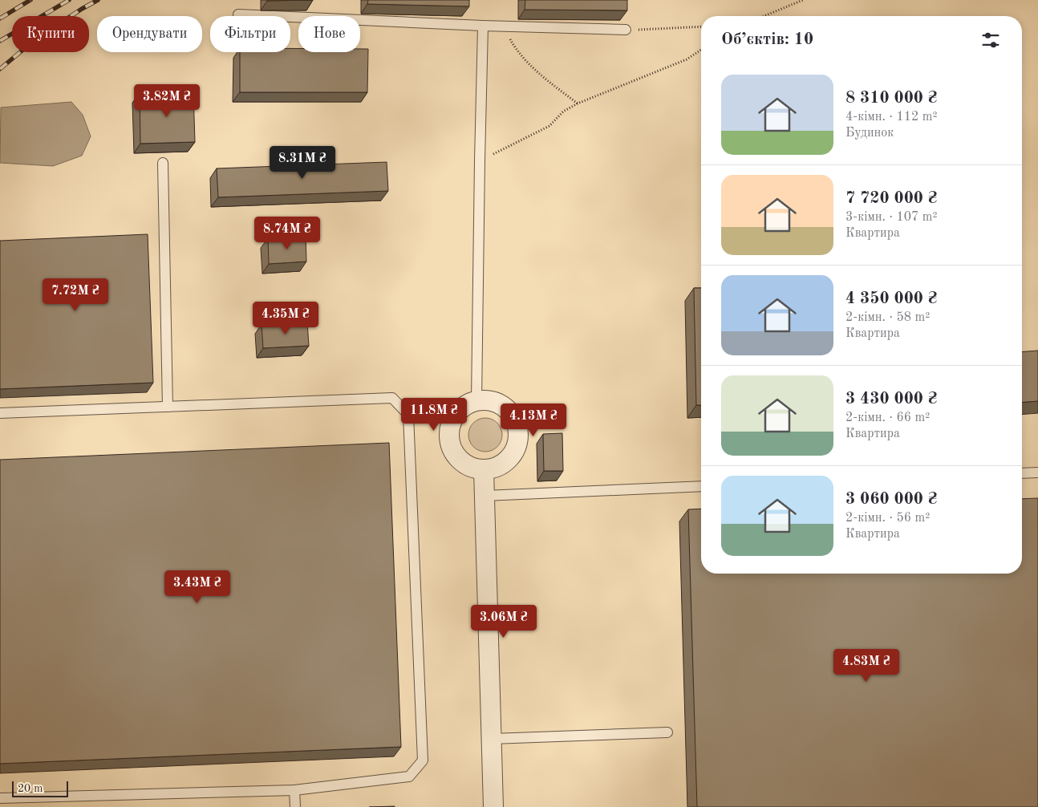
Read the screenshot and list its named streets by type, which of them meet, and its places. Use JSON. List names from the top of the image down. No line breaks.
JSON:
{"scale_bar":"20 m","page":{"chip":["Купити","Орендувати","Фільтри","Нове"],"heading":"Об’єктів: 10","list":[{"name":"8 310 000 ₴","note":"4-кімн. · 112 m² · Будинок"},{"name":"7 720 000 ₴","note":"3-кімн. · 107 m² · Квартира"},{"name":"4 350 000 ₴","note":"2-кімн. · 58 m² · Квартира"},{"name":"3 430 000 ₴","note":"2-кімн. · 66 m² · Квартира"},{"name":"3 060 000 ₴","note":"2-кімн. · 56 m² · Квартира"}],"price":["3.82M ₴","8.31M ₴","8.74M ₴","7.72M ₴","4.35M ₴","11.8M ₴","4.13M ₴","3.43M ₴","3.06M ₴","4.83M ₴"],"scale":"20 m"}}
